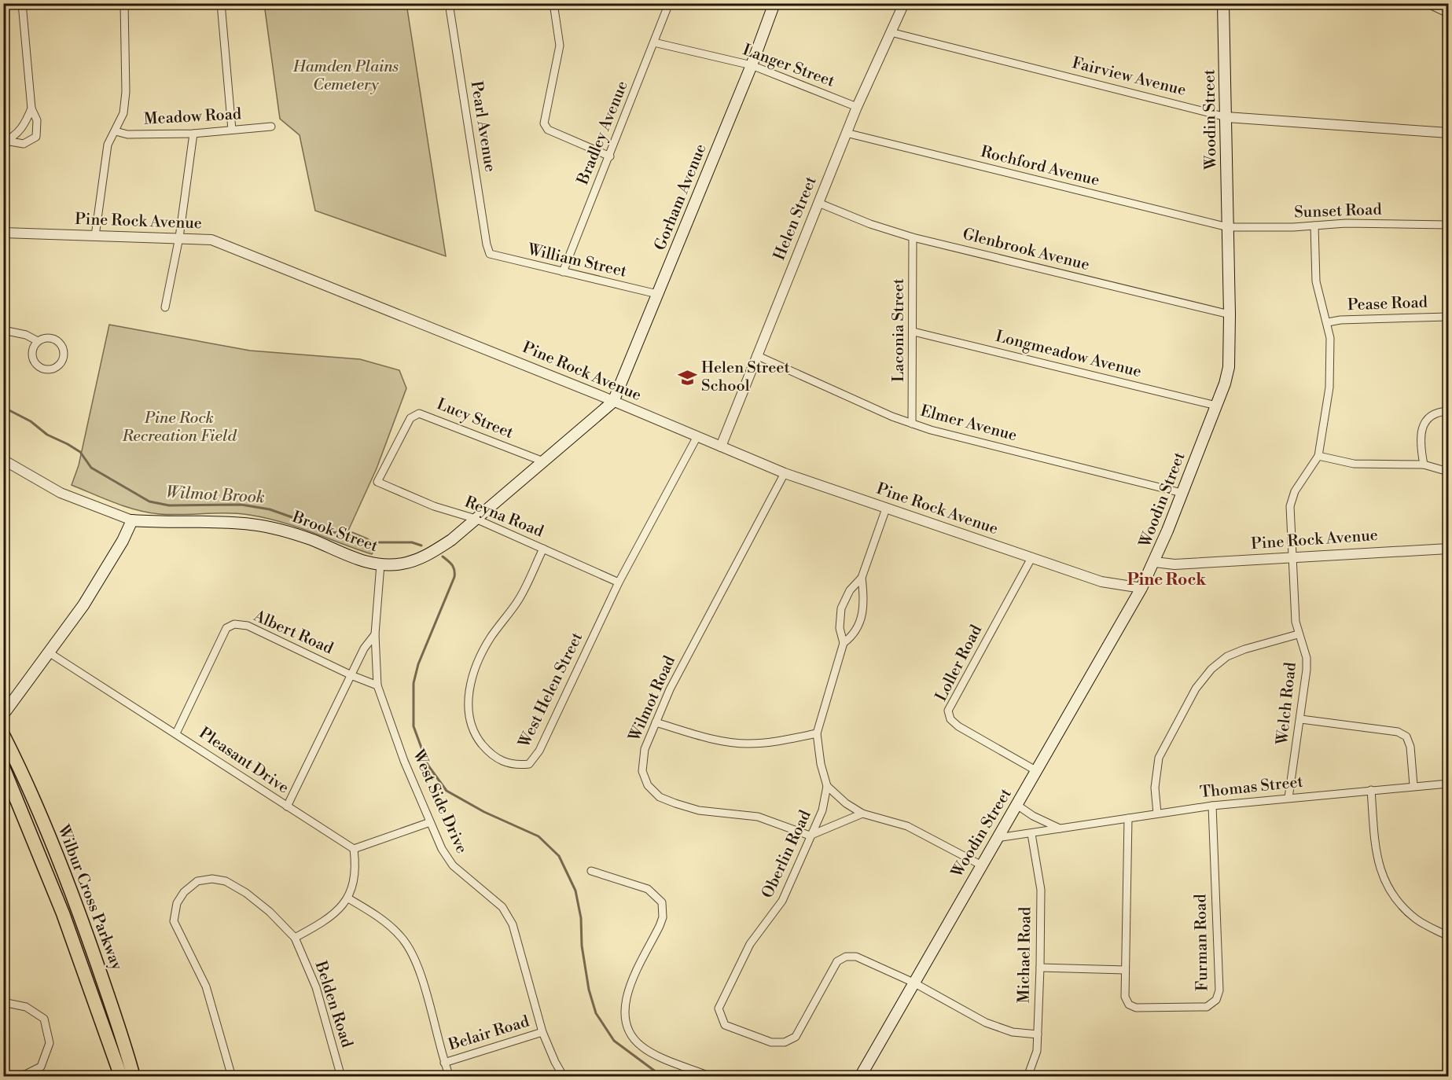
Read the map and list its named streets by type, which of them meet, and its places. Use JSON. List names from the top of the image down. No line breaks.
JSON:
{"streets":{"highway":["Wilbur Cross Parkway"],"main road":["Woodin Street","Gorham Avenue","Brook Street"],"street":["Langer Street","Fairview Avenue","Meadow Road","Pearl Avenue","Bradley Avenue","Rochford Avenue","Sunset Road","Helen Street","Pine Rock Avenue","Glenbrook Avenue","William Street","Pease Road","Laconia Street","Longmeadow Avenue","Lucy Street","Elmer Avenue","Reyna Road","Albert Road","Loller Road","West Helen Street","Wilmot Road","Welch Road","Pleasant Drive","Thomas Street","West Side Drive","Oberlin Road","Furman Road","Michael Road","Belden Road","Belair Road"]},"crossings":[["Langer Street","Bradley Avenue"],["Langer Street","Gorham Avenue"],["Langer Street","Helen Street"],["Fairview Avenue","Woodin Street"],["Fairview Avenue","Helen Street"],["Woodin Street","Rochford Avenue"],["Woodin Street","Sunset Road"],["Woodin Street","Pine Rock Avenue"],["Woodin Street","Glenbrook Avenue"],["Woodin Street","Longmeadow Avenue"],["Woodin Street","Elmer Avenue"],["Woodin Street","Loller Road"],["Woodin Street","Thomas Street"],["Woodin Street","Oberlin Road"],["Pearl Avenue","William Street"],["Bradley Avenue","William Street"],["Rochford Avenue","Sunset Road"],["Rochford Avenue","Helen Street"],["Gorham Avenue","Pine Rock Avenue"],["Gorham Avenue","William Street"],["Gorham Avenue","Brook Street"],["Helen Street","Pine Rock Avenue"],["Helen Street","Glenbrook Avenue"],["Helen Street","Elmer Avenue"],["Pine Rock Avenue","Brook Street"],["Pine Rock Avenue","Loller Road"],["Pine Rock Avenue","West Helen Street"],["Pine Rock Avenue","Wilmot Road"],["Pine Rock Avenue","Welch Road"],["Pine Rock Avenue","Oberlin Road"],["Glenbrook Avenue","Laconia Street"],["Laconia Street","Longmeadow Avenue"],["Laconia Street","Elmer Avenue"],["Lucy Street","Reyna Road"],["Lucy Street","Brook Street"],["Reyna Road","Brook Street"],["Reyna Road","West Helen Street"],["Brook Street","West Side Drive"],["Albert Road","Pleasant Drive"],["Albert Road","West Side Drive"],["Wilmot Road","Oberlin Road"],["Welch Road","Thomas Street"],["Thomas Street","Furman Road"],["Thomas Street","Michael Road"],["West Side Drive","Belair Road"],["Oberlin Road","Michael Road"]],"districts":["Pine Rock"],"water":["Wilmot Brook"],"parks":["Hamden Plains Cemetery","Pine Rock Recreation Field"],"places":{"school or university":["Helen Street School"]}}
